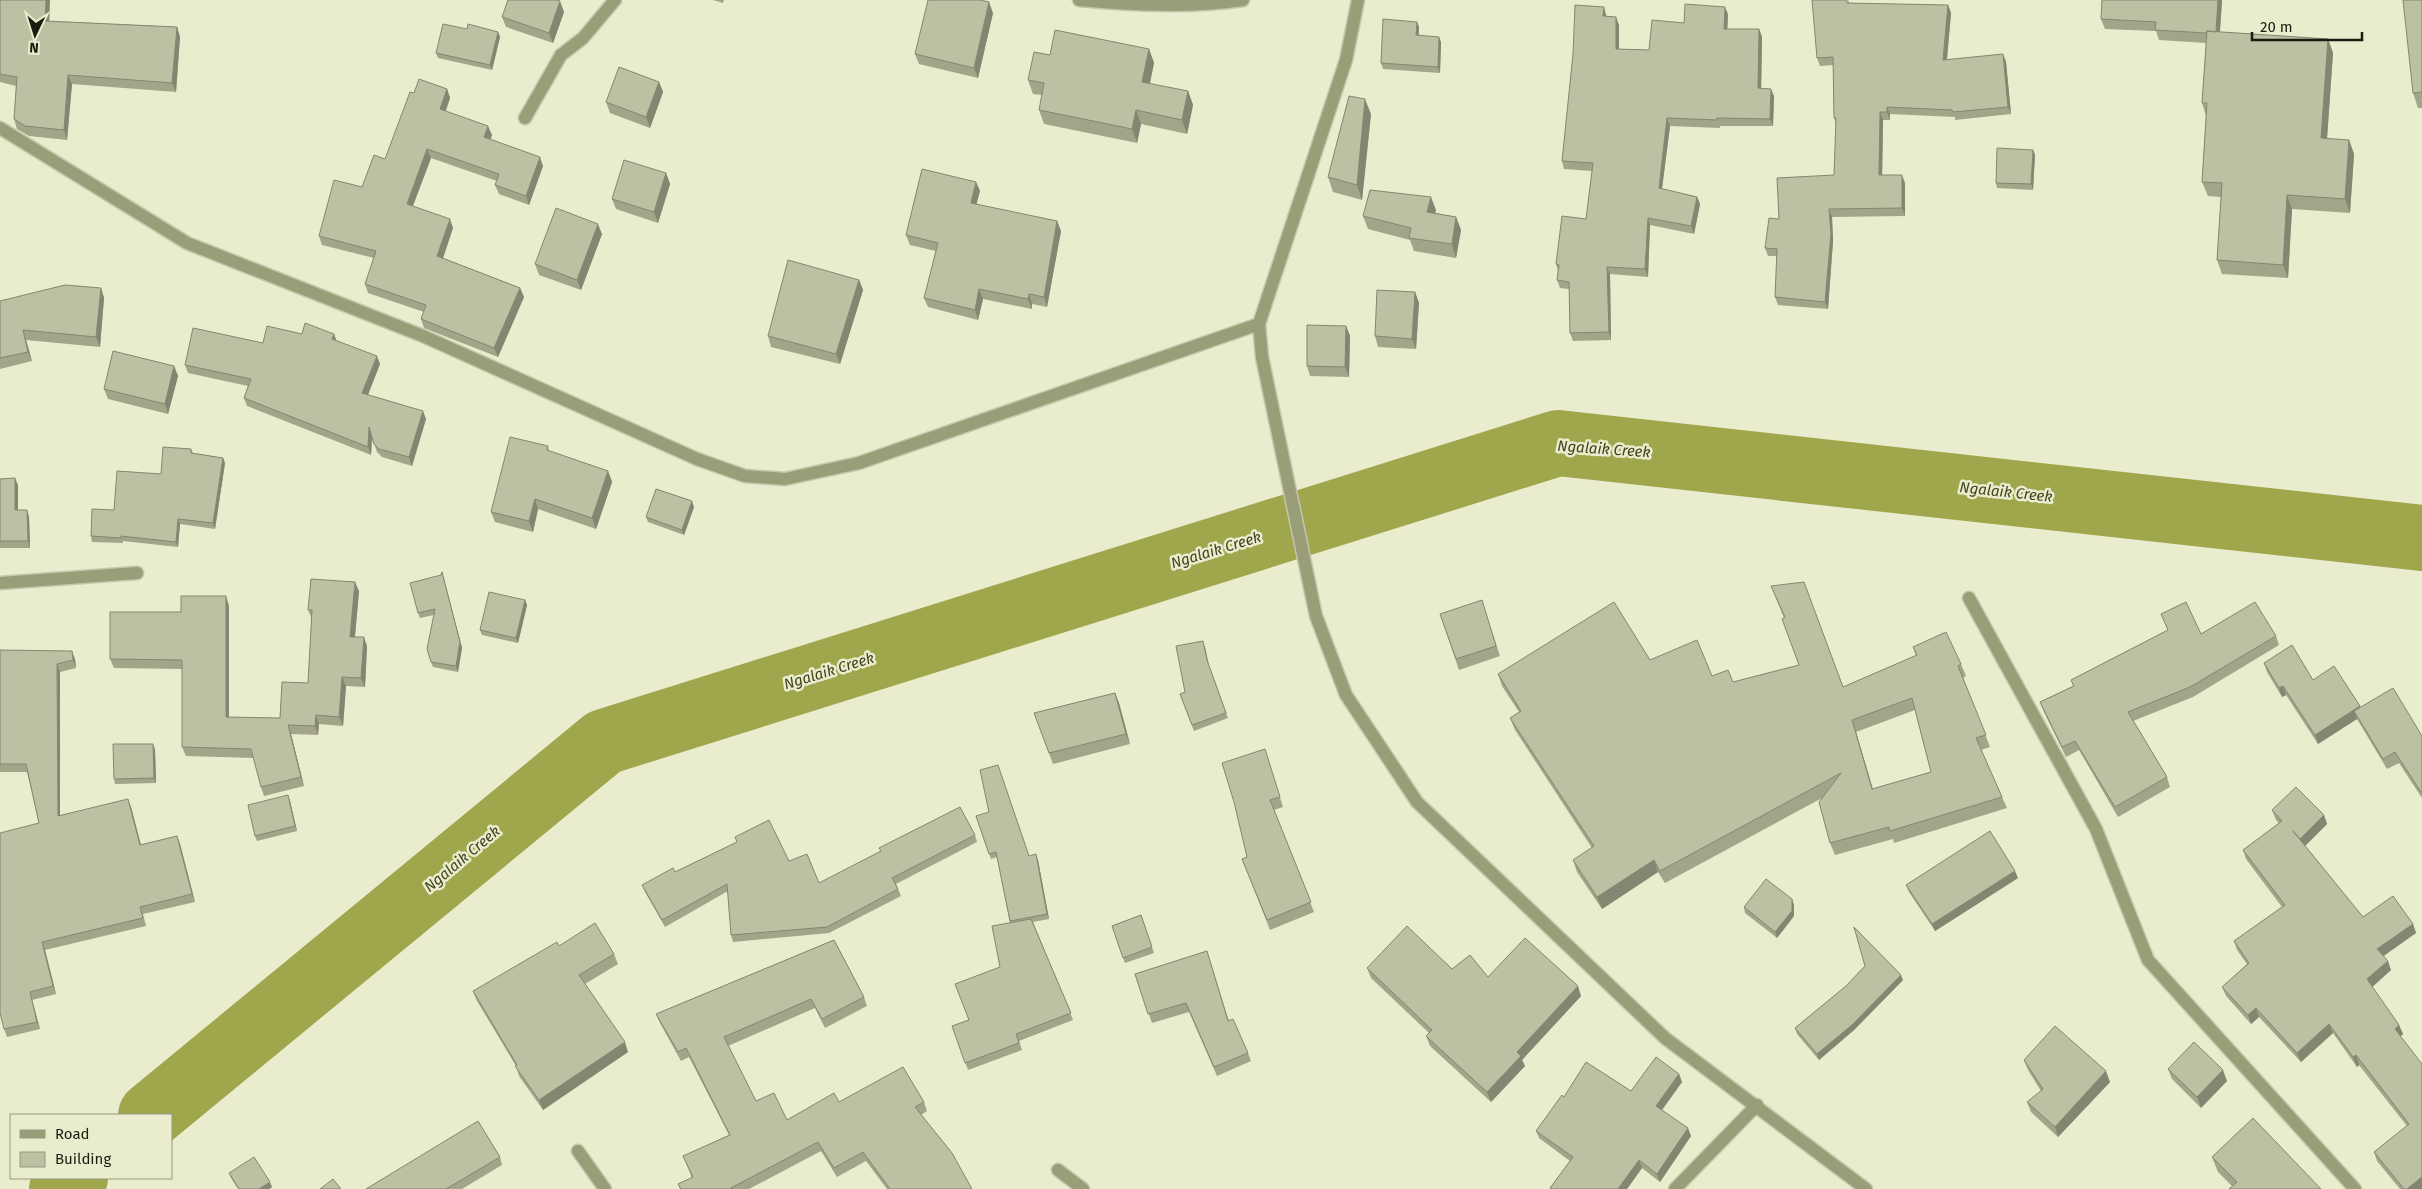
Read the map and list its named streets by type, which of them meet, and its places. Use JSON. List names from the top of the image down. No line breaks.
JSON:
{"water":["Ngalaik Creek"],"legend":["Road","Building"],"scale_bar":"20 m","north":"bottom"}
